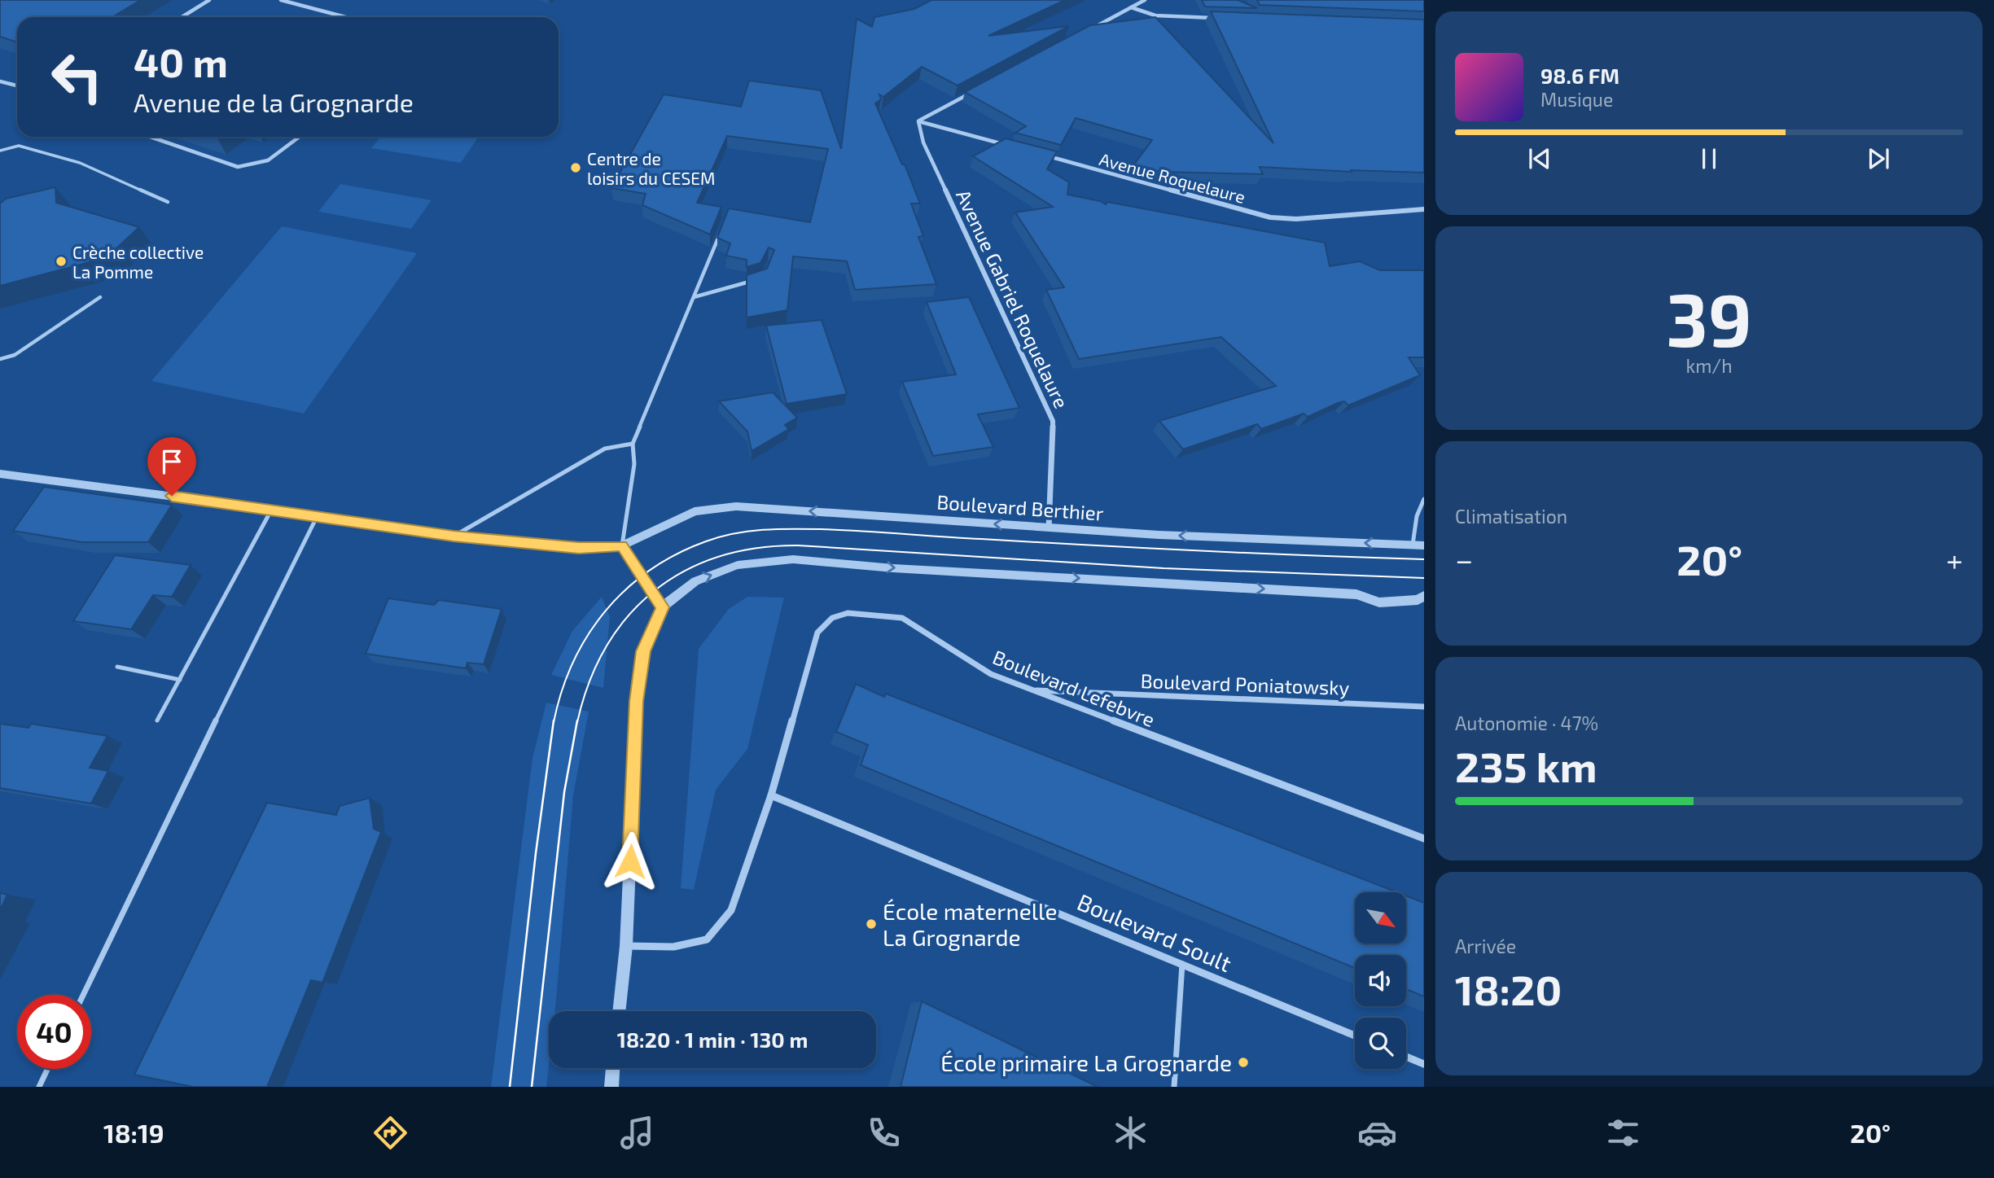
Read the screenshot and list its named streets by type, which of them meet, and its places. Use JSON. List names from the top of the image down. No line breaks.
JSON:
{"streets":{"street":["Avenue Roquelaure","Avenue Gabriel Roquelaure","Boulevard Berthier","Boulevard Poniatowsky","Boulevard Lefebvre","Boulevard Soult"]},"crossings":[["Avenue Gabriel Roquelaure","Boulevard Berthier"],["Boulevard Poniatowsky","Boulevard Lefebvre"],["Boulevard Lefebvre","Boulevard Soult"]],"places":["Centre de loisirs du CESEM","Crèche collective La Pomme","École maternelle La Grognarde","École primaire La Grognarde"],"north":"bottom right","page":{"turn":["40 m","Avenue de la Grognarde"],"song":["98.6 FM","Musique"],"tile":[["39","km/h"],"Climatisation",["Autonomie · 47%","235 km"],["Arrivée","18:20"]],"heat":["−","20°","+"],"limit":"40","trip":"18:20 · 1 min · 130 m","tabs":["18:19","20°"]}}
